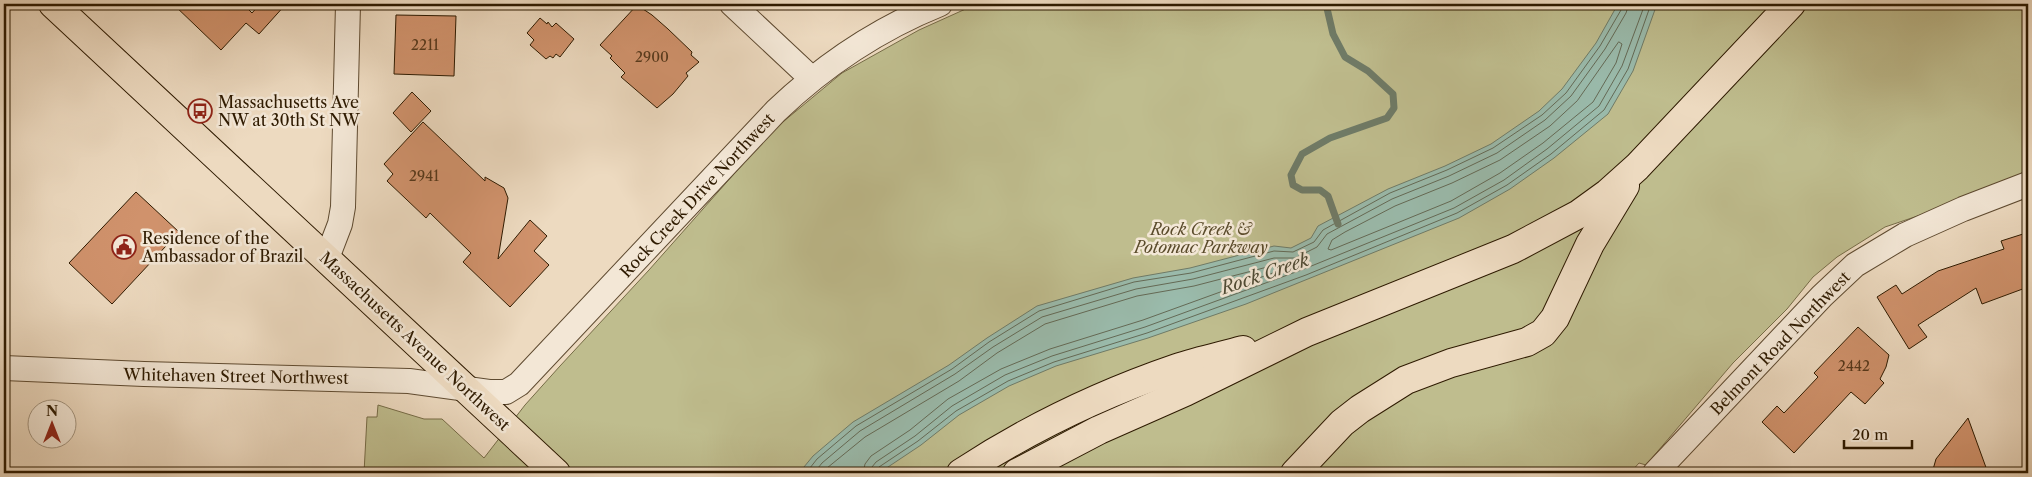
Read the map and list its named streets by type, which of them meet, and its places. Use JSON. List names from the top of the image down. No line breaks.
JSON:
{"streets":{"main road":["Massachusetts Avenue Northwest"],"street":["Rock Creek Drive Northwest","Belmont Road Northwest","Whitehaven Street Northwest"]},"crossings":[["Rock Creek Drive Northwest","Massachusetts Avenue Northwest"],["Rock Creek Drive Northwest","Whitehaven Street Northwest"],["Massachusetts Avenue Northwest","Whitehaven Street Northwest"]],"water":["Rock Creek"],"parks":["Rock Creek & Potomac Parkway"],"places":{"bus stop":["Massachusetts Ave NW at 30th St NW"],"public building":["Residence of the Ambassador of Brazil"]},"house_numbers":["2211","2900","2941","2442"],"scale_bar":"20 m","north":"top"}
